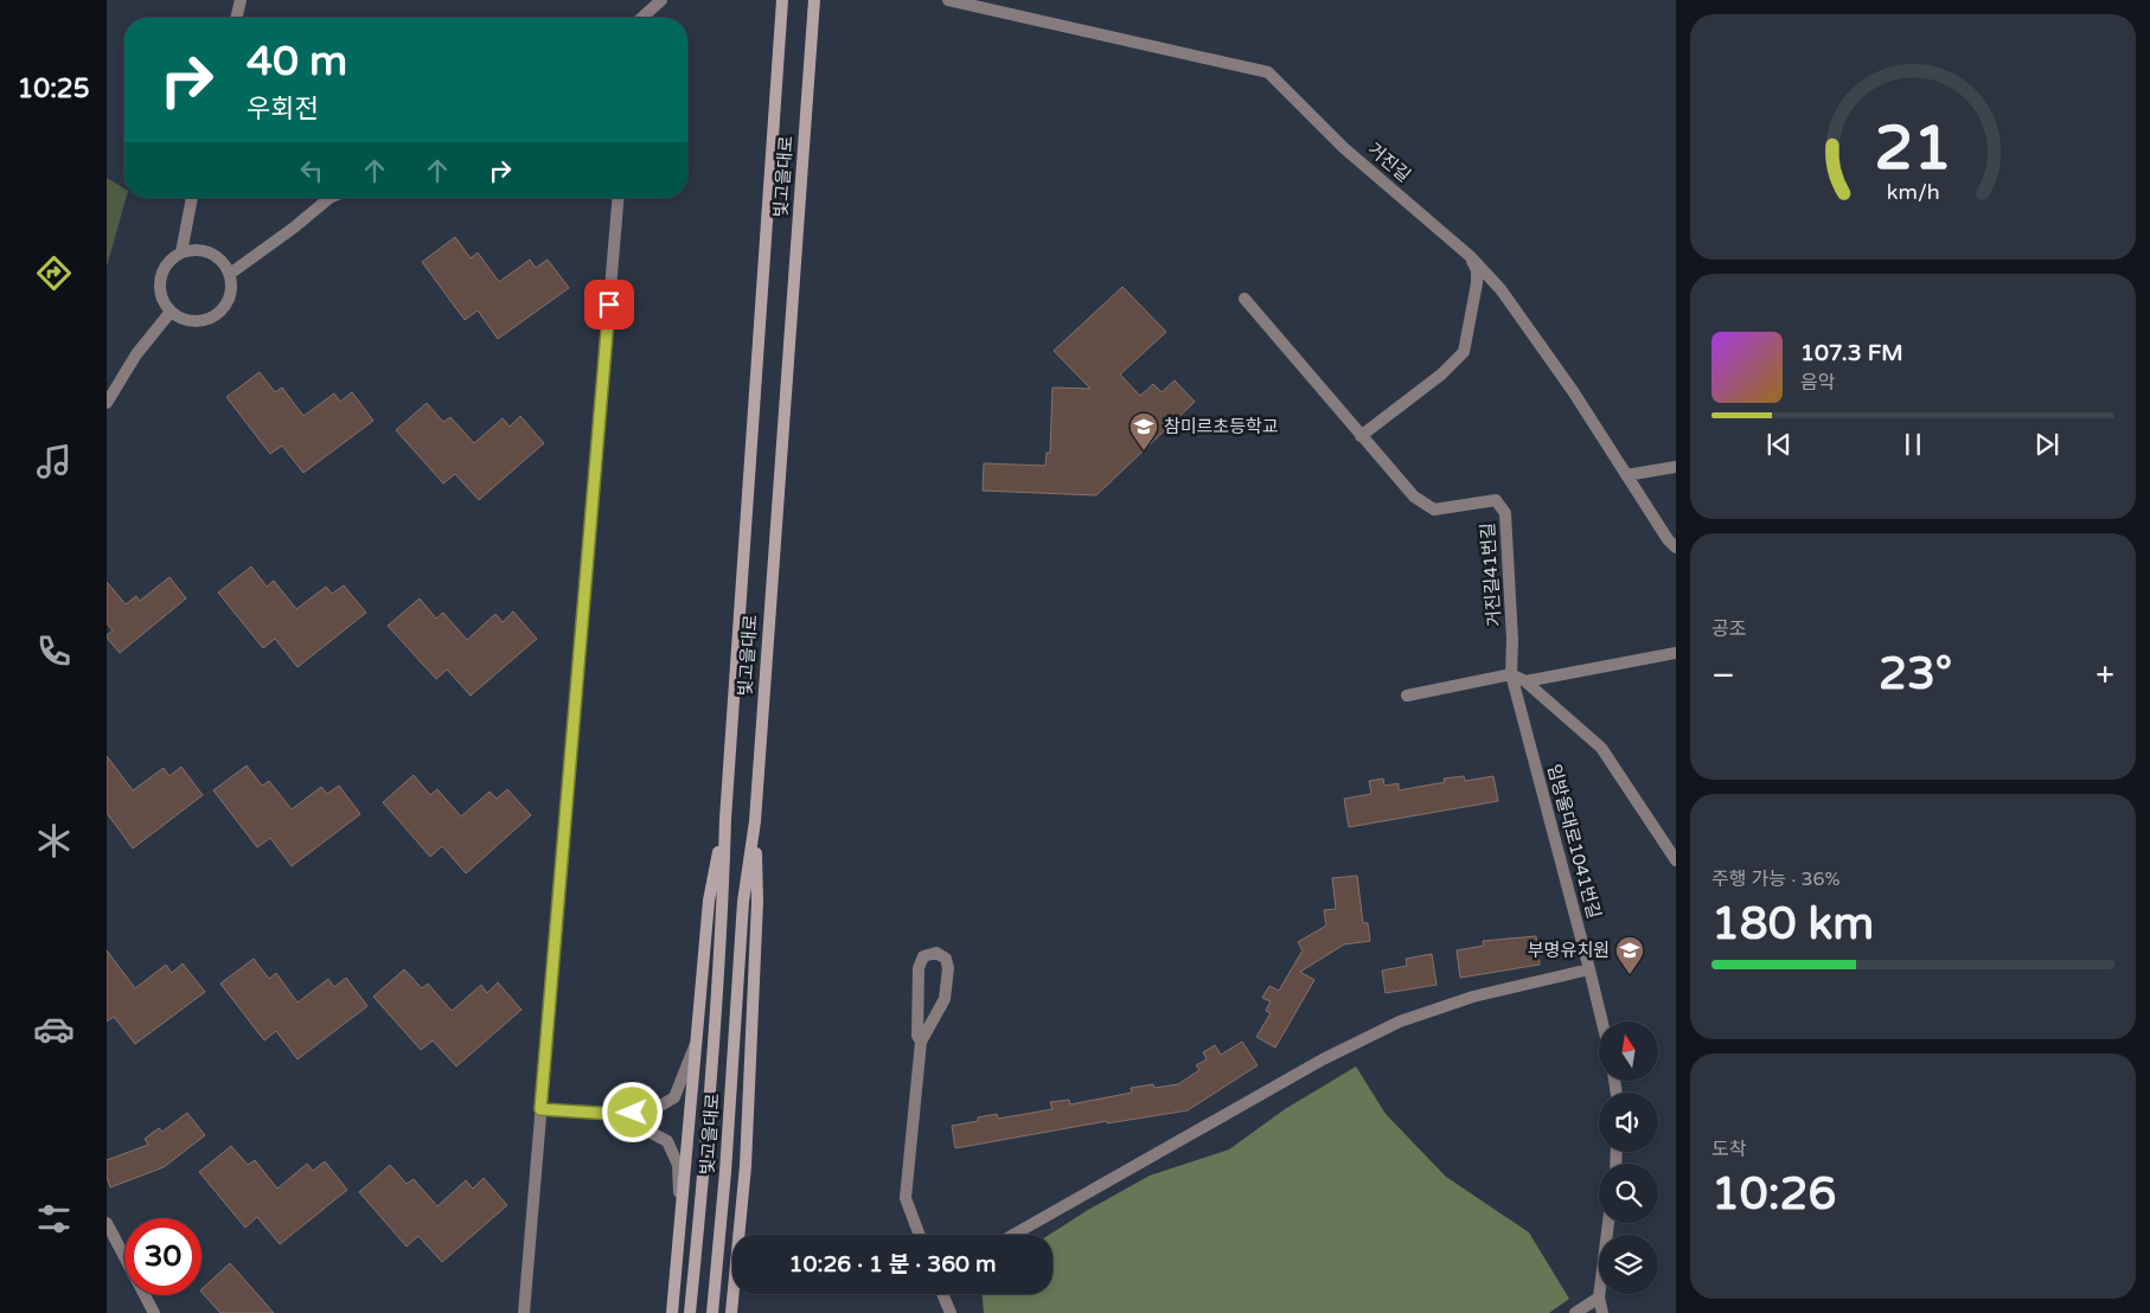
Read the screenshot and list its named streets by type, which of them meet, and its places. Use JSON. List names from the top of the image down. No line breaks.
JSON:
{"streets":{"main road":["빛고을대로"],"street":["거진길","거진길41번길","임방울대로1041번길"]},"crossings":[["거진길41번길","임방울대로1041번길"]],"places":{"school or university":["참미르초등학교","부명유치원"]},"north":"top","page":{"tabs":"10:25","turn":["40 m","우회전"],"song":["107.3 FM","음악"],"tile":["공조",["주행 가능 · 36%","180 km"],["도착","10:26"]],"heat":["−","23°","+"],"limit":"30","trip":"10:26 · 1 분 · 360 m","gauge":["21","km/h"]}}
